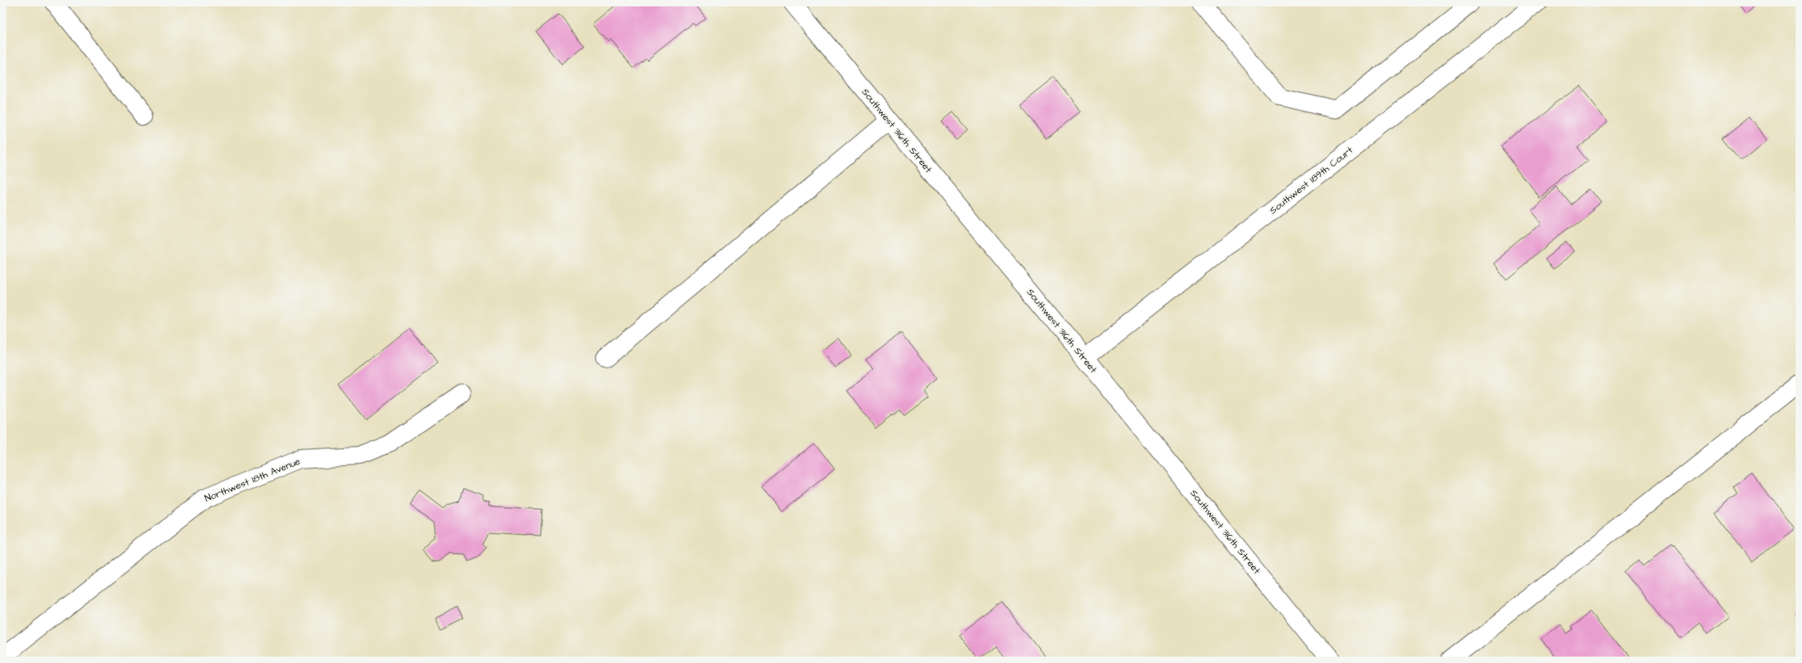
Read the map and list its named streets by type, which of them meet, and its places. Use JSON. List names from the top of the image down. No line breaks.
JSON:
{"streets":{"street":["Southwest 316th Street","Southwest 189th Court","Northwest 18th Avenue"]},"crossings":[["Southwest 316th Street","Southwest 189th Court"]]}
